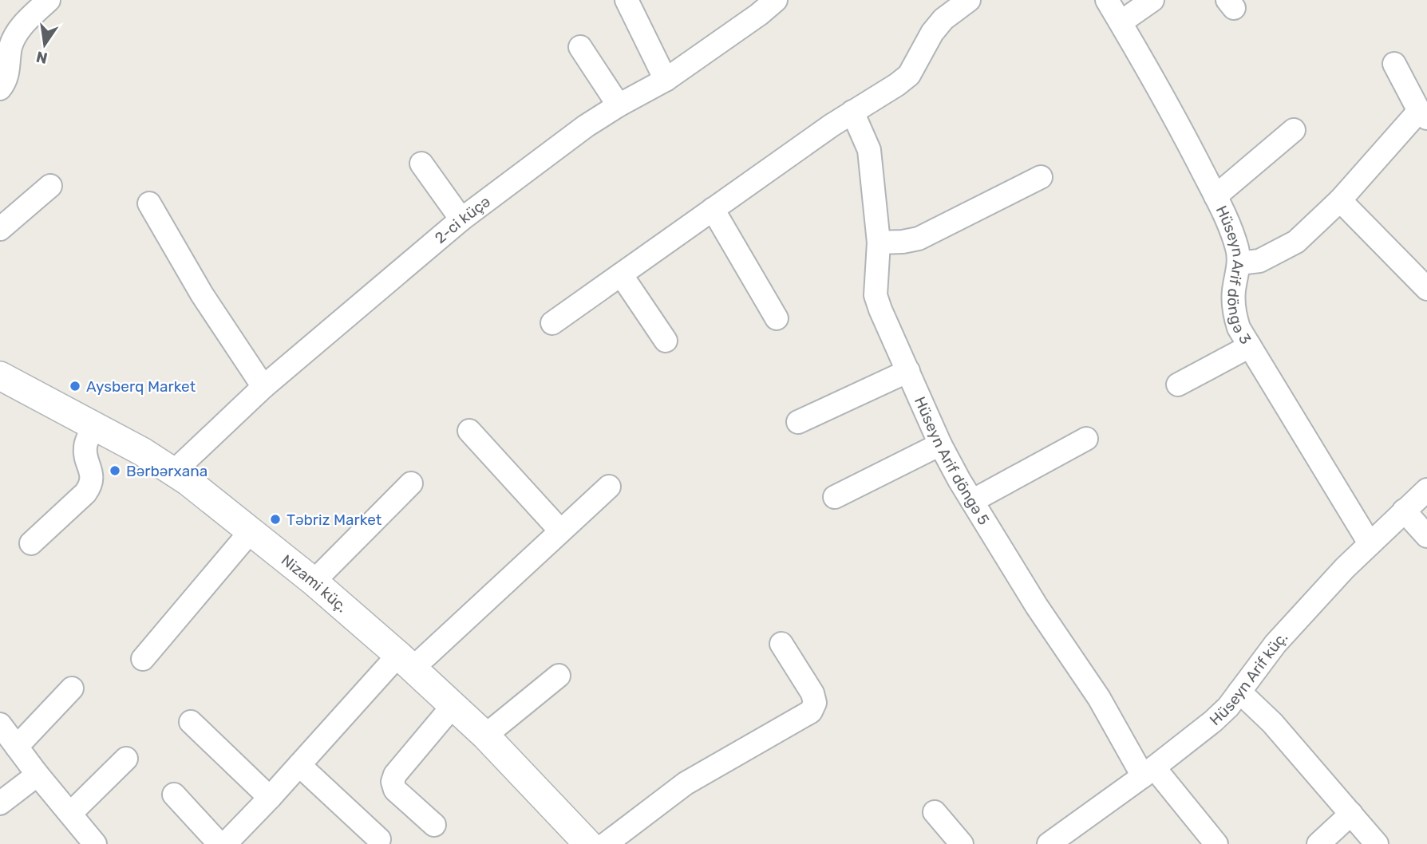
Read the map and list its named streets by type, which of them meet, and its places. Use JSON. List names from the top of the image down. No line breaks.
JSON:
{"streets":{"street":["2-ci küçə","Hüseyn Arif döngə 3","Hüseyn Arif döngə 5","Nizami küç.","Hüseyn Arif küç."]},"crossings":[["2-ci küçə","Nizami küç."],["Hüseyn Arif döngə 3","Hüseyn Arif küç."],["Hüseyn Arif döngə 5","Hüseyn Arif küç."]],"places":["Aysberq Market","Bərbərxana","Təbriz Market"],"north":"bottom"}
